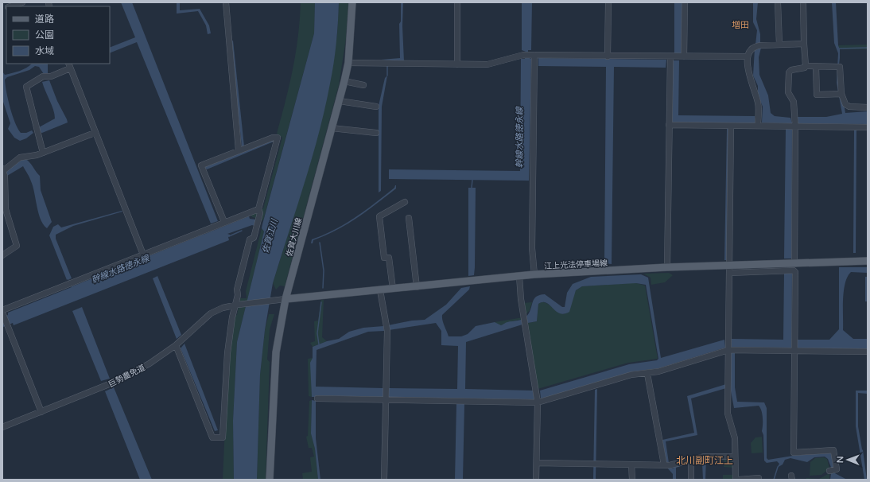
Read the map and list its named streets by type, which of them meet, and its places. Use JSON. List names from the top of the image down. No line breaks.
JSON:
{"streets":{"main road":["佐賀大川線","江上光法停車場線"],"street":["巨勢農免道"]},"crossings":[["佐賀大川線","江上光法停車場線"],["佐賀大川線","巨勢農免道"],["江上光法停車場線","巨勢農免道"]],"districts":["増田","北川副町江上"],"water":["幹線水路徳永線","佐賀江川"],"legend":["道路","公園","水域"],"north":"left"}
